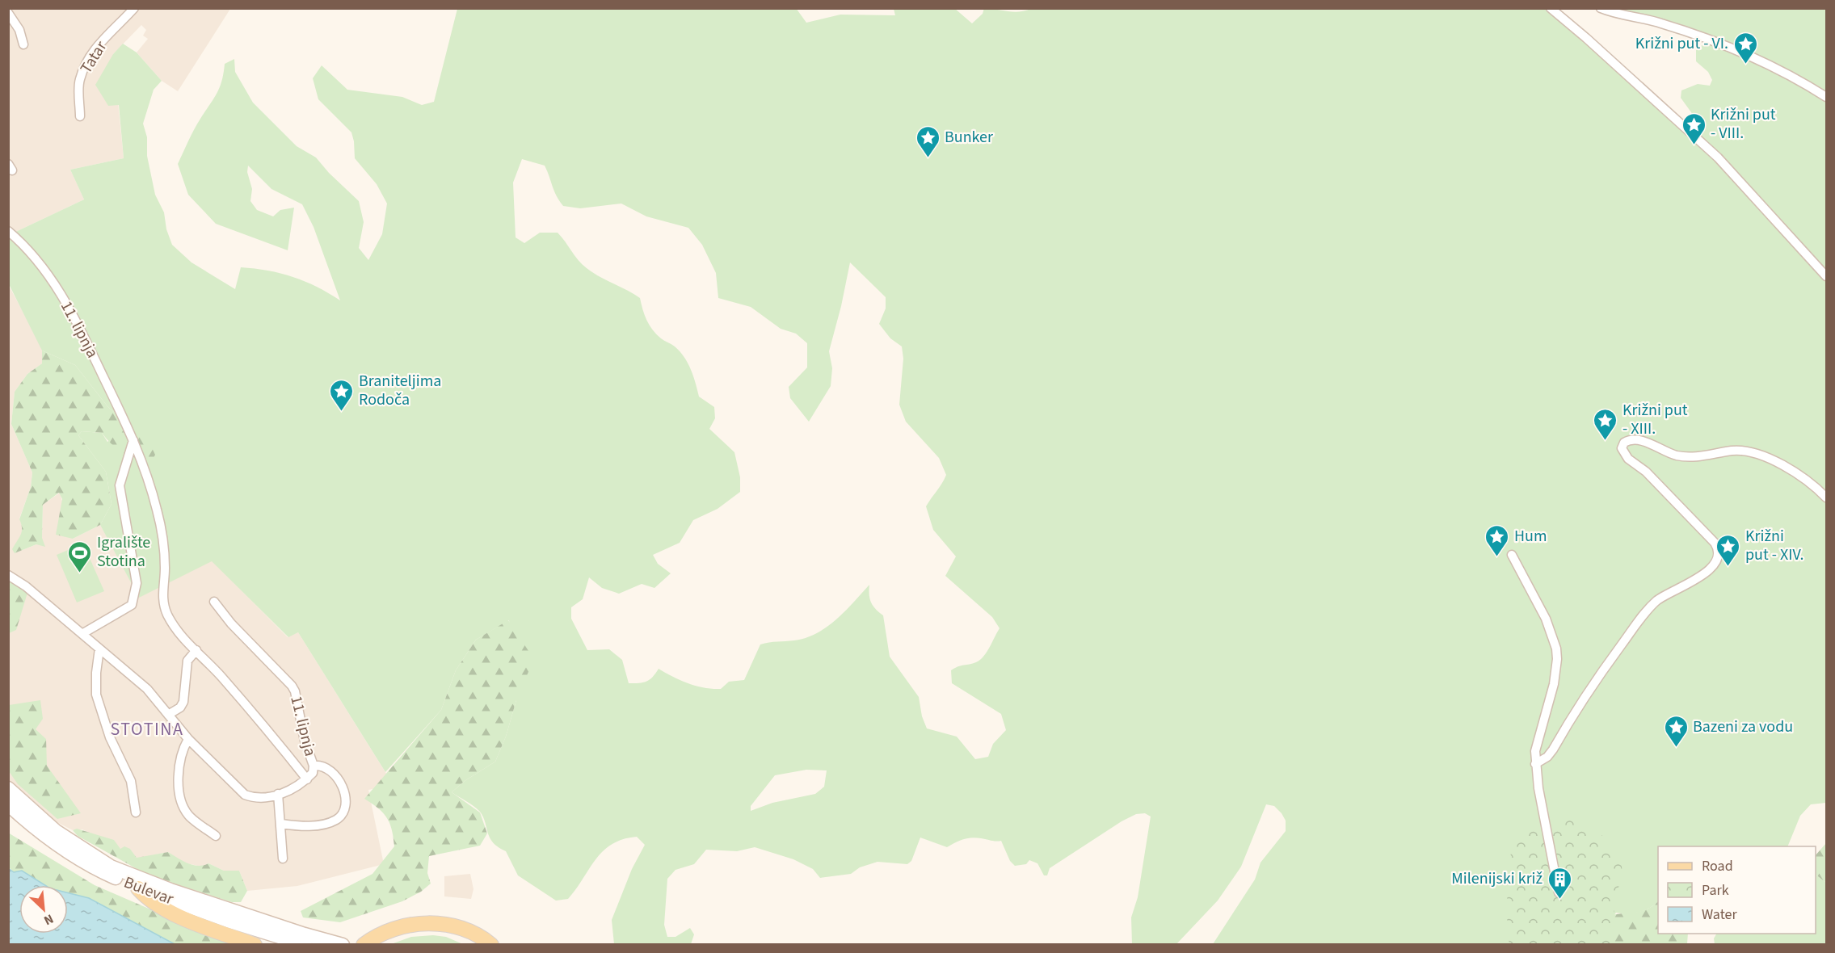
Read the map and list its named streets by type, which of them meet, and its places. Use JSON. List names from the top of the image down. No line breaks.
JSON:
{"streets":{"main road":["Bulevar"],"street":["Tatar","11. lipnja"]},"districts":["STOTINA"],"places":{"place":["Križni put - VI.","Križni put - VIII.","Bunker","Braniteljima Rodoča","Križni put - XIII.","Hum","Križni put - XIV.","Bazeni za vodu"],"sports":["Igralište Stotina"],"building":["Milenijski križ"]},"legend":["Road","Park","Water"],"north":"bottom right"}
